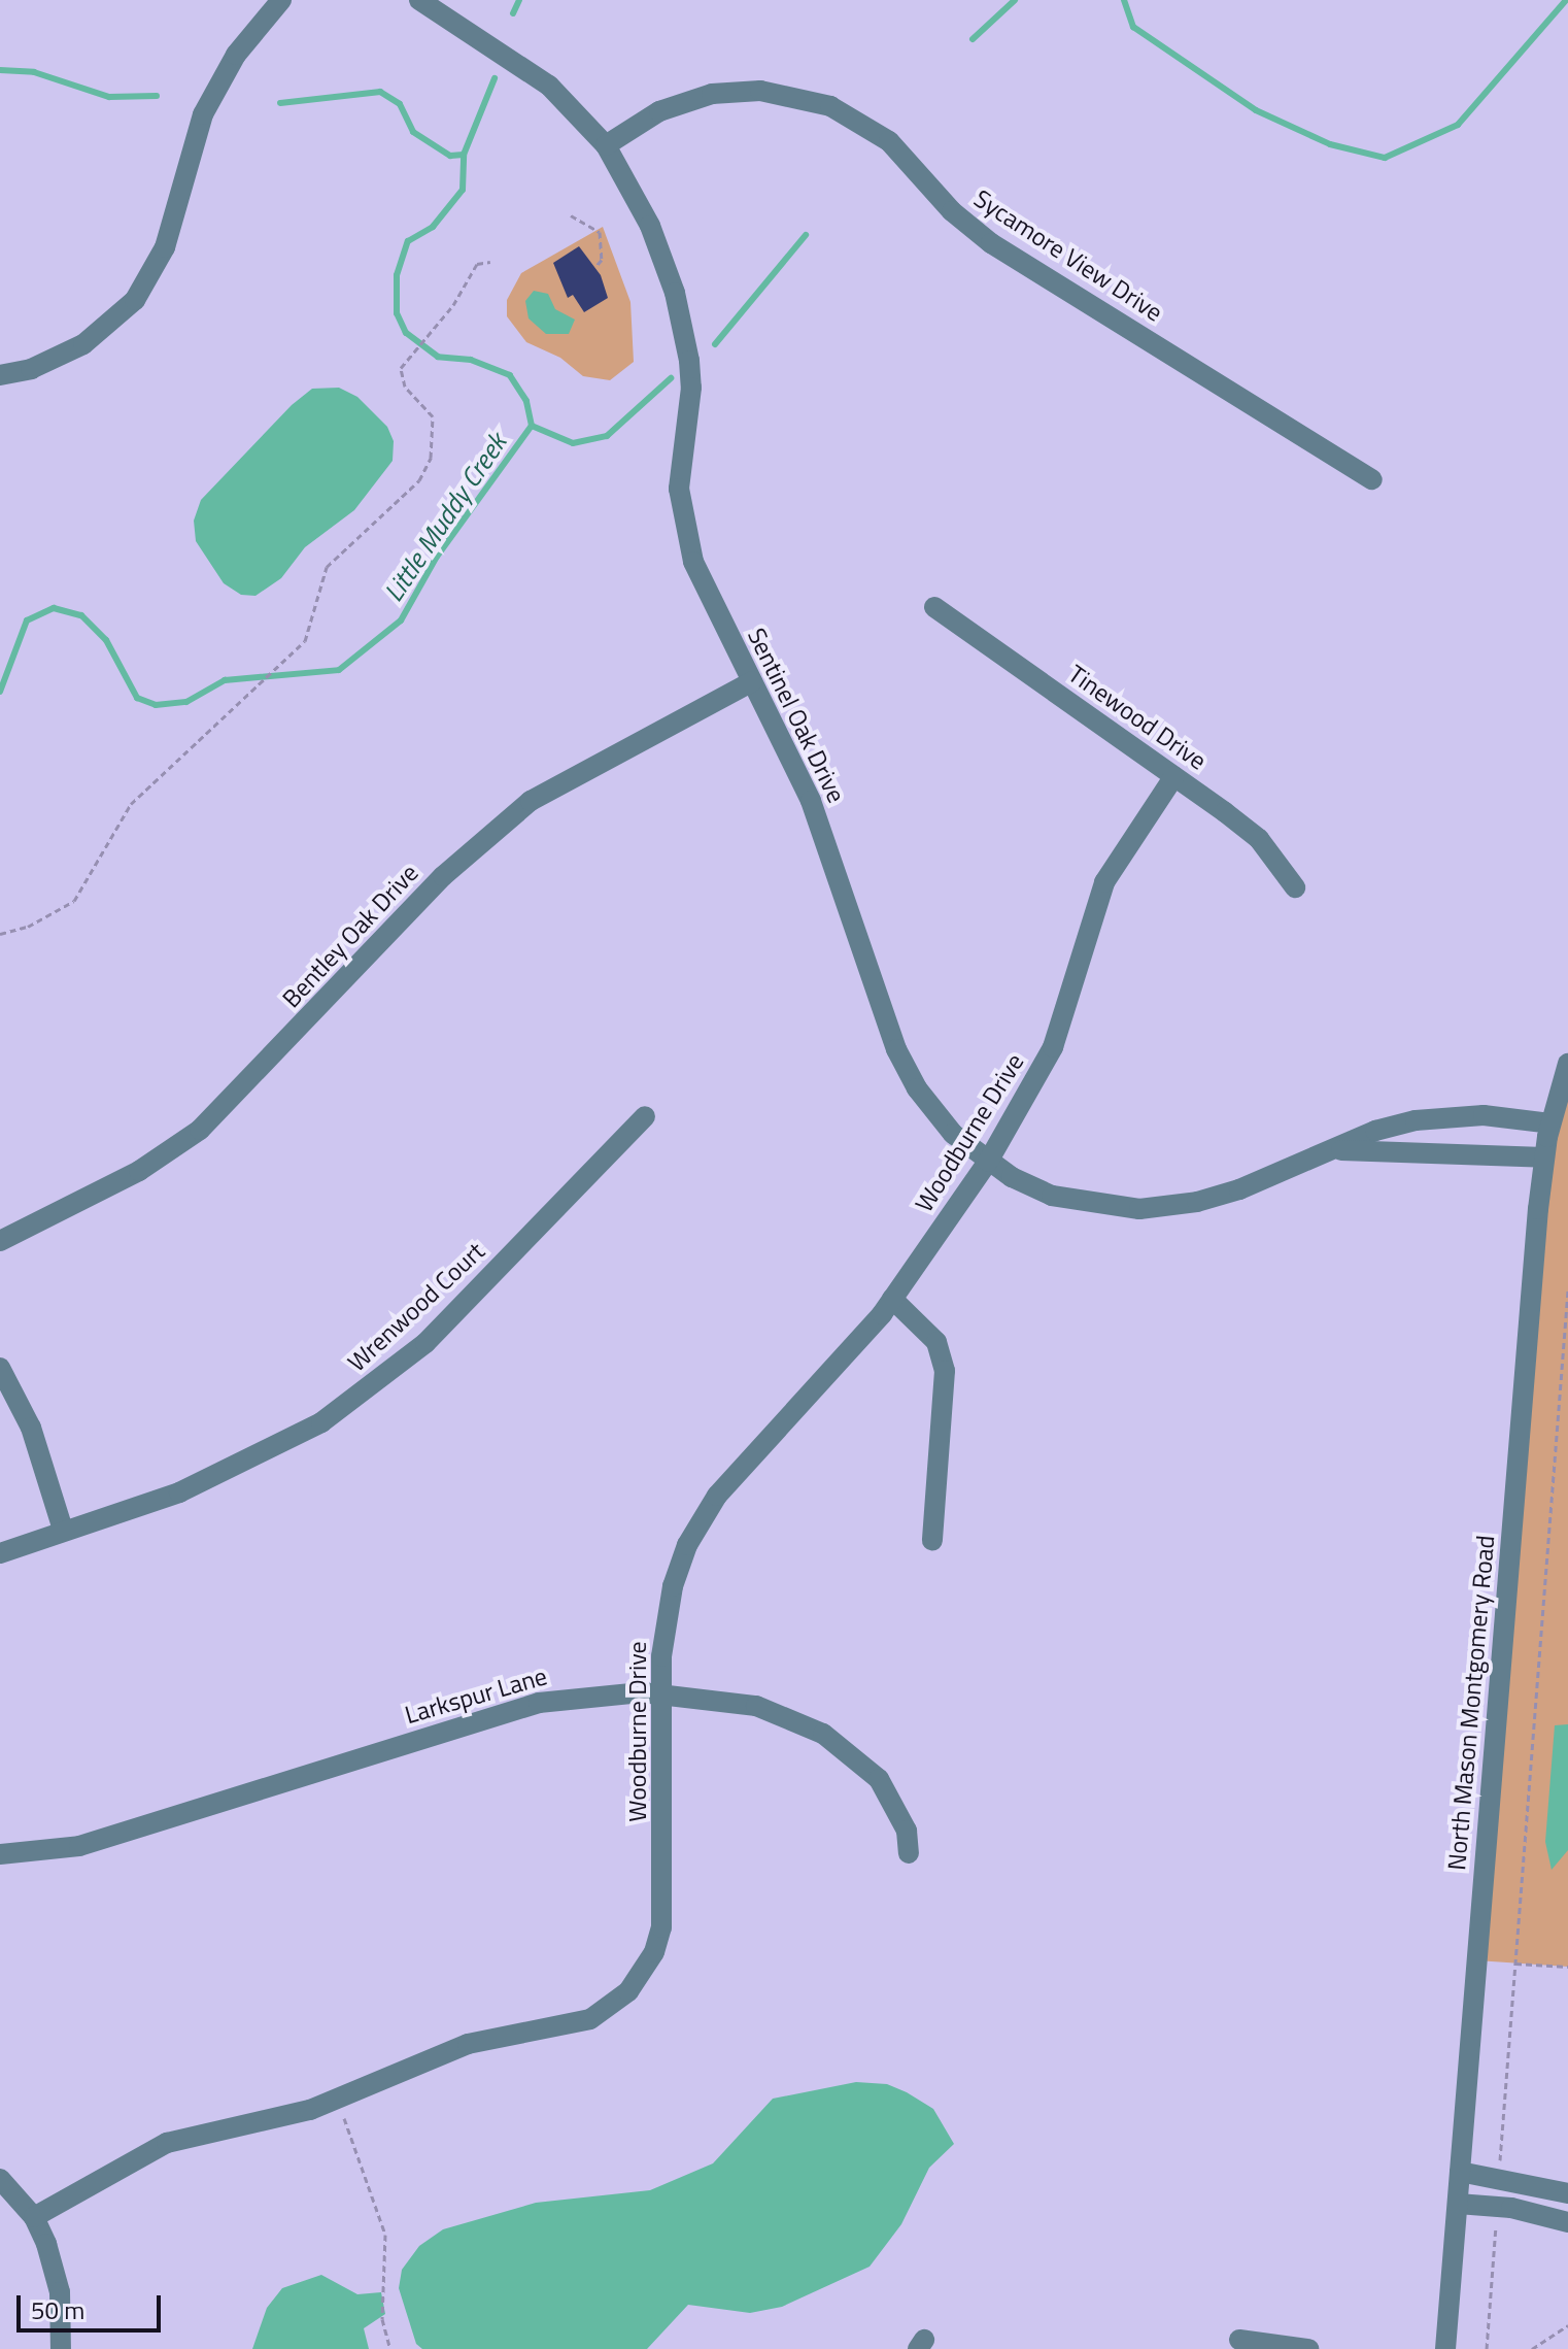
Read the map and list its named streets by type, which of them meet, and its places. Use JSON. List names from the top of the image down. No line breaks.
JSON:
{"streets":{"street":["Sycamore View Drive","Sentinel Oak Drive","Tinewood Drive","Bentley Oak Drive","Woodburne Drive","Wrenwood Court","Larkspur Lane","North Mason Montgomery Road"]},"crossings":[["Sycamore View Drive","Sentinel Oak Drive"],["Sentinel Oak Drive","Bentley Oak Drive"],["Sentinel Oak Drive","Woodburne Drive"],["Sentinel Oak Drive","North Mason Montgomery Road"],["Tinewood Drive","Woodburne Drive"],["Woodburne Drive","Larkspur Lane"]],"water":["Little Muddy Creek"],"scale_bar":"50 m"}
